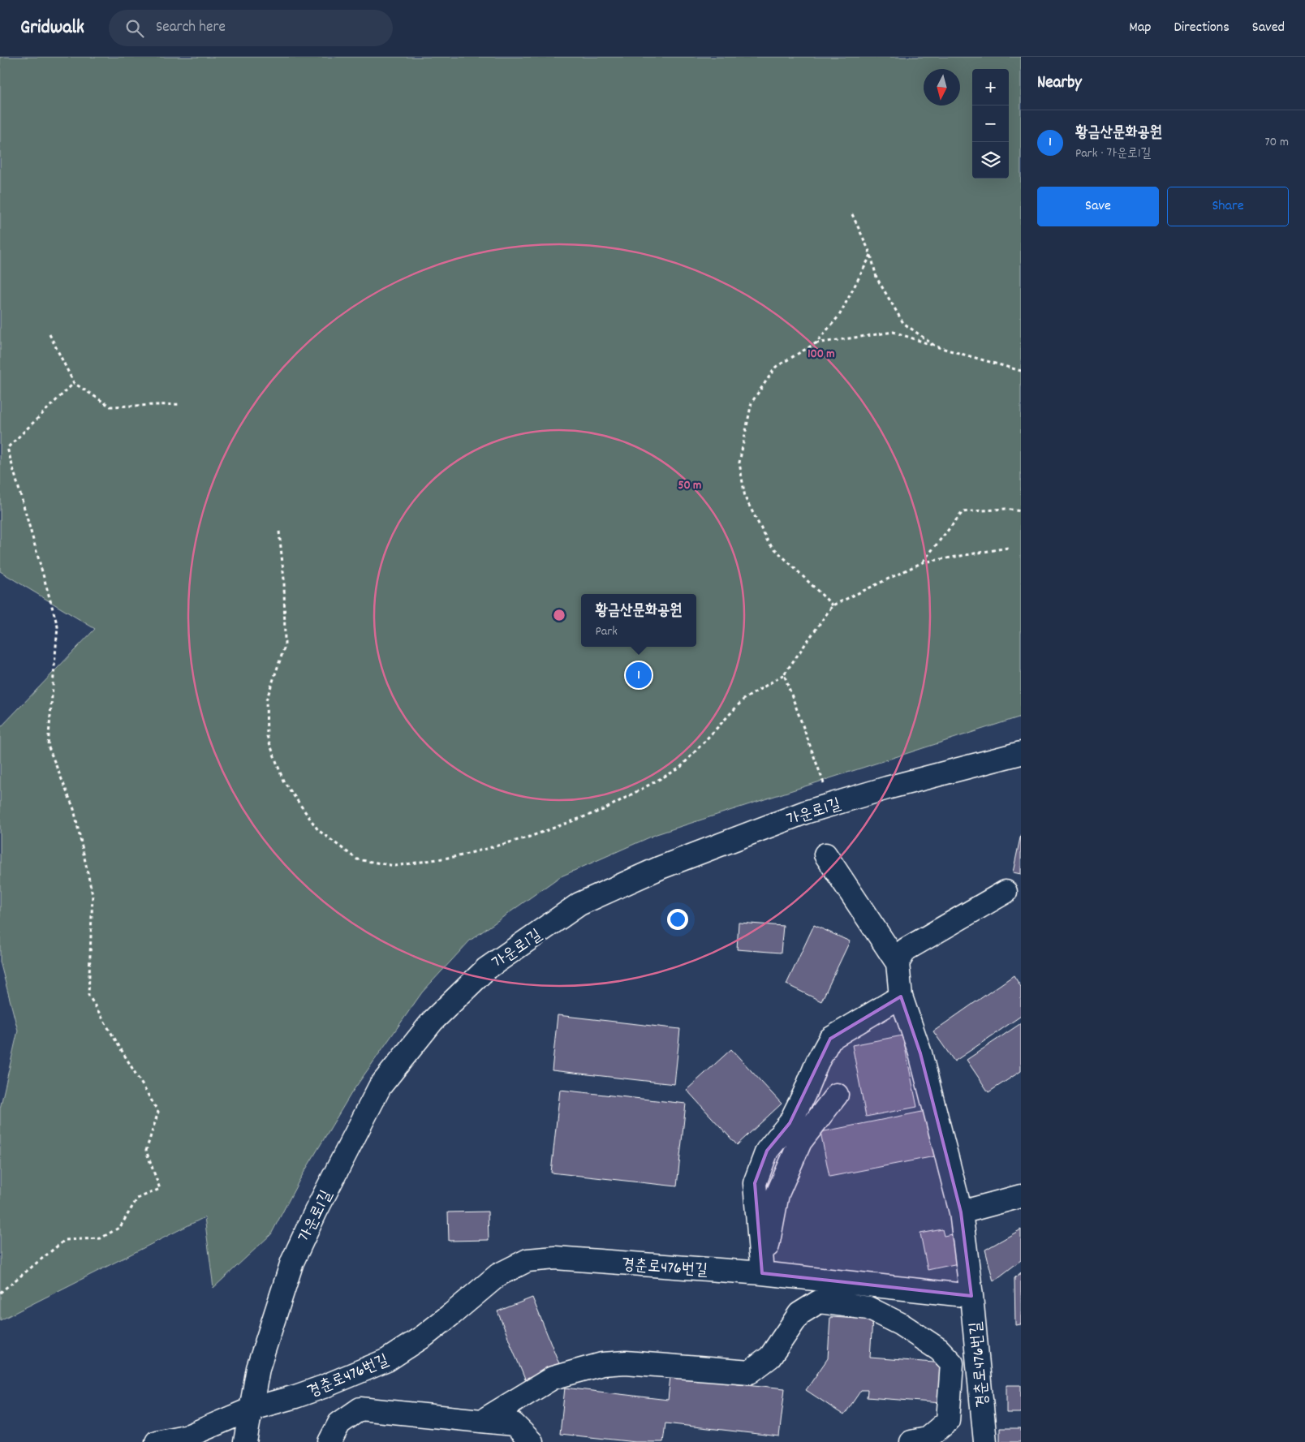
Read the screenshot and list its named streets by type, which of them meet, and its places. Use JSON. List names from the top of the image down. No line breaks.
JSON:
{"streets":{"street":["가운로1길","경춘로476번길"]},"crossings":[["가운로1길","경춘로476번길"]],"north":"bottom","page":{"header":"Gridwalk","search":"Search here","nav":["Map","Directions","Saved"],"heading":"Nearby","map_buttons":["+","−"],"list":[{"mark":"1","name":"황금산문화공원","note":"Park · 가운로1길","value":"70 m"}],"buttons":["Save","Share"],"popup":["황금산문화공원","Park"],"pins":"1"},"rings":["100 m","50 m"]}
